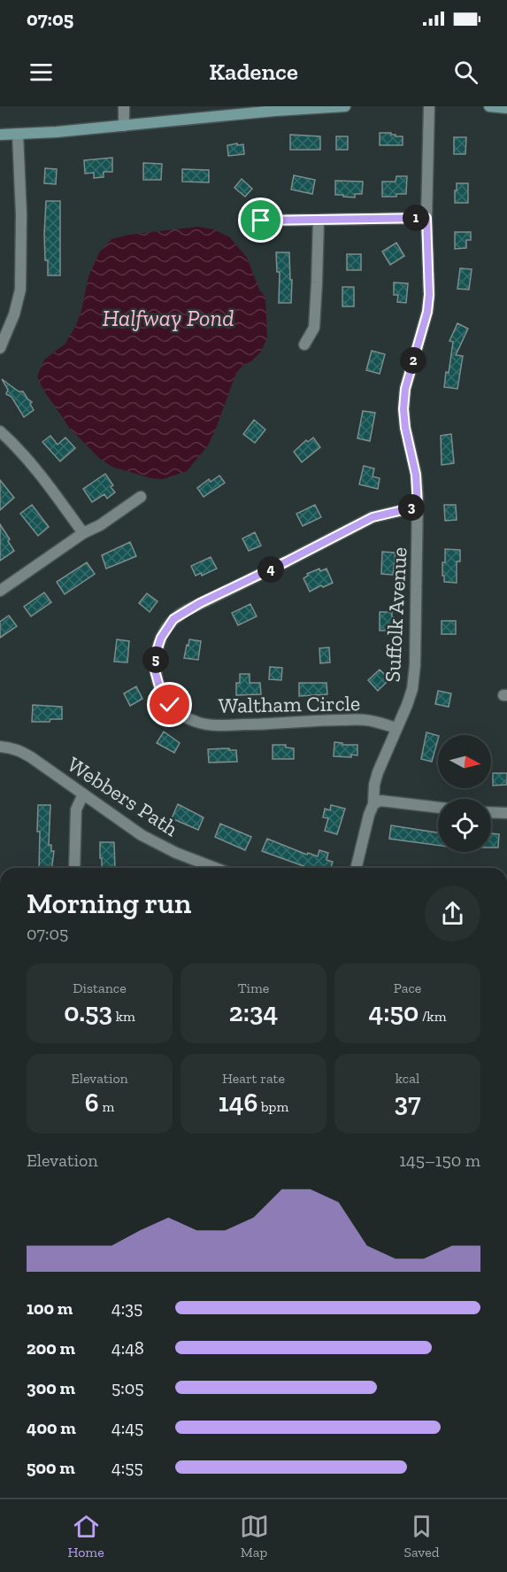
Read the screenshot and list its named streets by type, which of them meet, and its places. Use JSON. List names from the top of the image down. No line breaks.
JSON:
{"streets":{"street":["Suffolk Avenue","Waltham Circle","Webbers Path"]},"crossings":[["Suffolk Avenue","Waltham Circle"]],"water":["Halfway Pond"],"north":"right","page":{"status":"07:05","header":"Kadence","pins":["1","2","3","4","5"],"heading":["Morning run","07:05"],"stats":[["Distance","0.53 km"],["Time","2:34"],["Pace","4:50 /km"],["Elevation","6 m"],["Heart rate","146 bpm"],["kcal","37"]],"chart":["Elevation","145–150 m"],"list":[{"name":"100 m","note":"4:35"},{"name":"200 m","note":"4:48"},{"name":"300 m","note":"5:05"},{"name":"400 m","note":"4:45"},{"name":"500 m","note":"4:55"}],"tabs":["Home","Map","Saved"]}}
